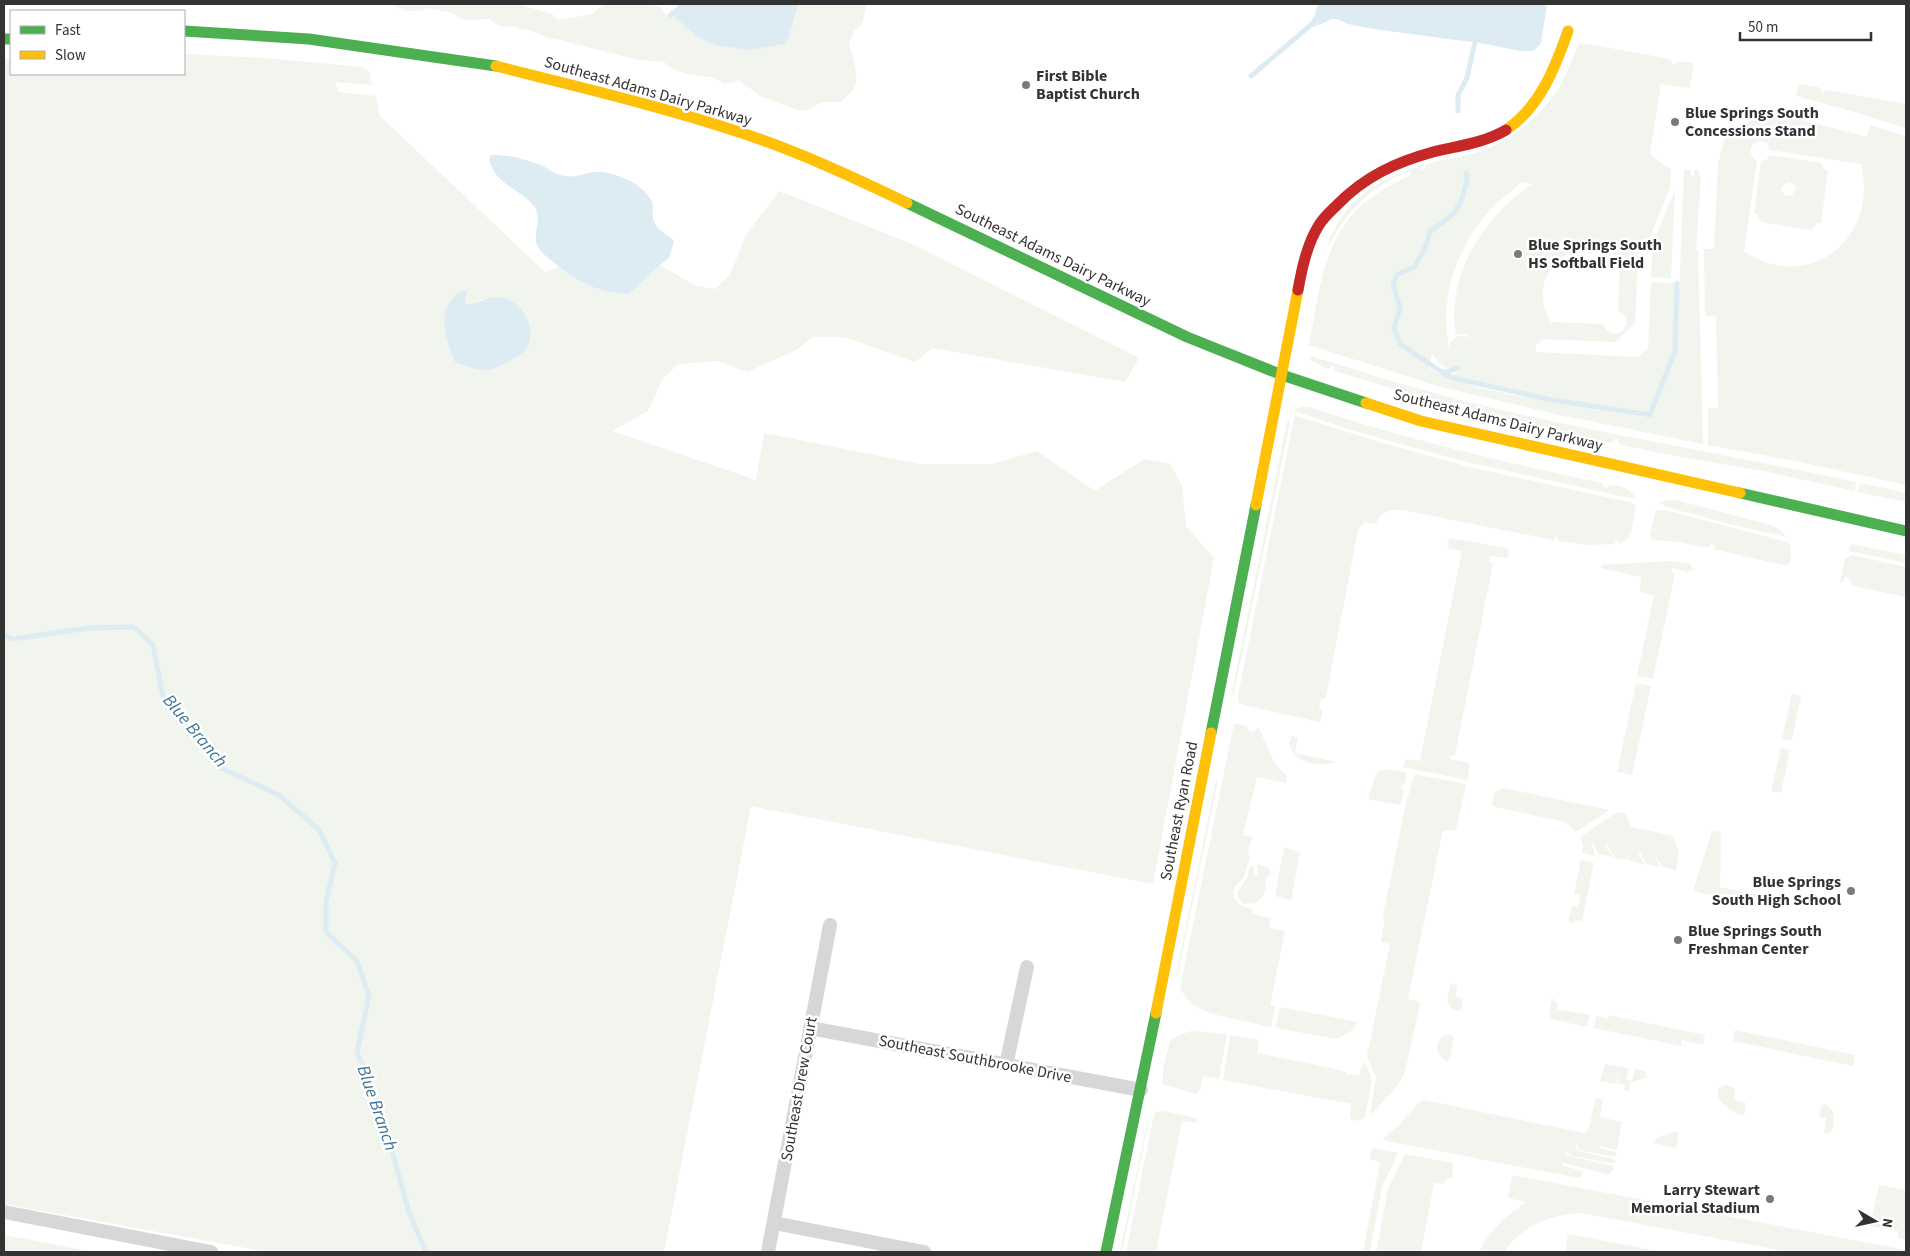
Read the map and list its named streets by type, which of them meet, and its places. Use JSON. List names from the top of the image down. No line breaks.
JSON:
{"streets":{"main road":["Southeast Adams Dairy Parkway","Southeast Ryan Road"],"street":["Southeast Southbrooke Drive","Southeast Drew Court"]},"crossings":[["Southeast Adams Dairy Parkway","Southeast Ryan Road"],["Southeast Ryan Road","Southeast Southbrooke Drive"],["Southeast Southbrooke Drive","Southeast Drew Court"]],"water":["Blue Branch"],"places":["First Bible Baptist Church","Blue Springs South Concessions Stand","Blue Springs South HS Softball Field","Blue Springs South High School","Blue Springs South Freshman Center","Larry Stewart Memorial Stadium"],"legend":["Fast","Slow"],"scale_bar":"50 m","north":"right"}
